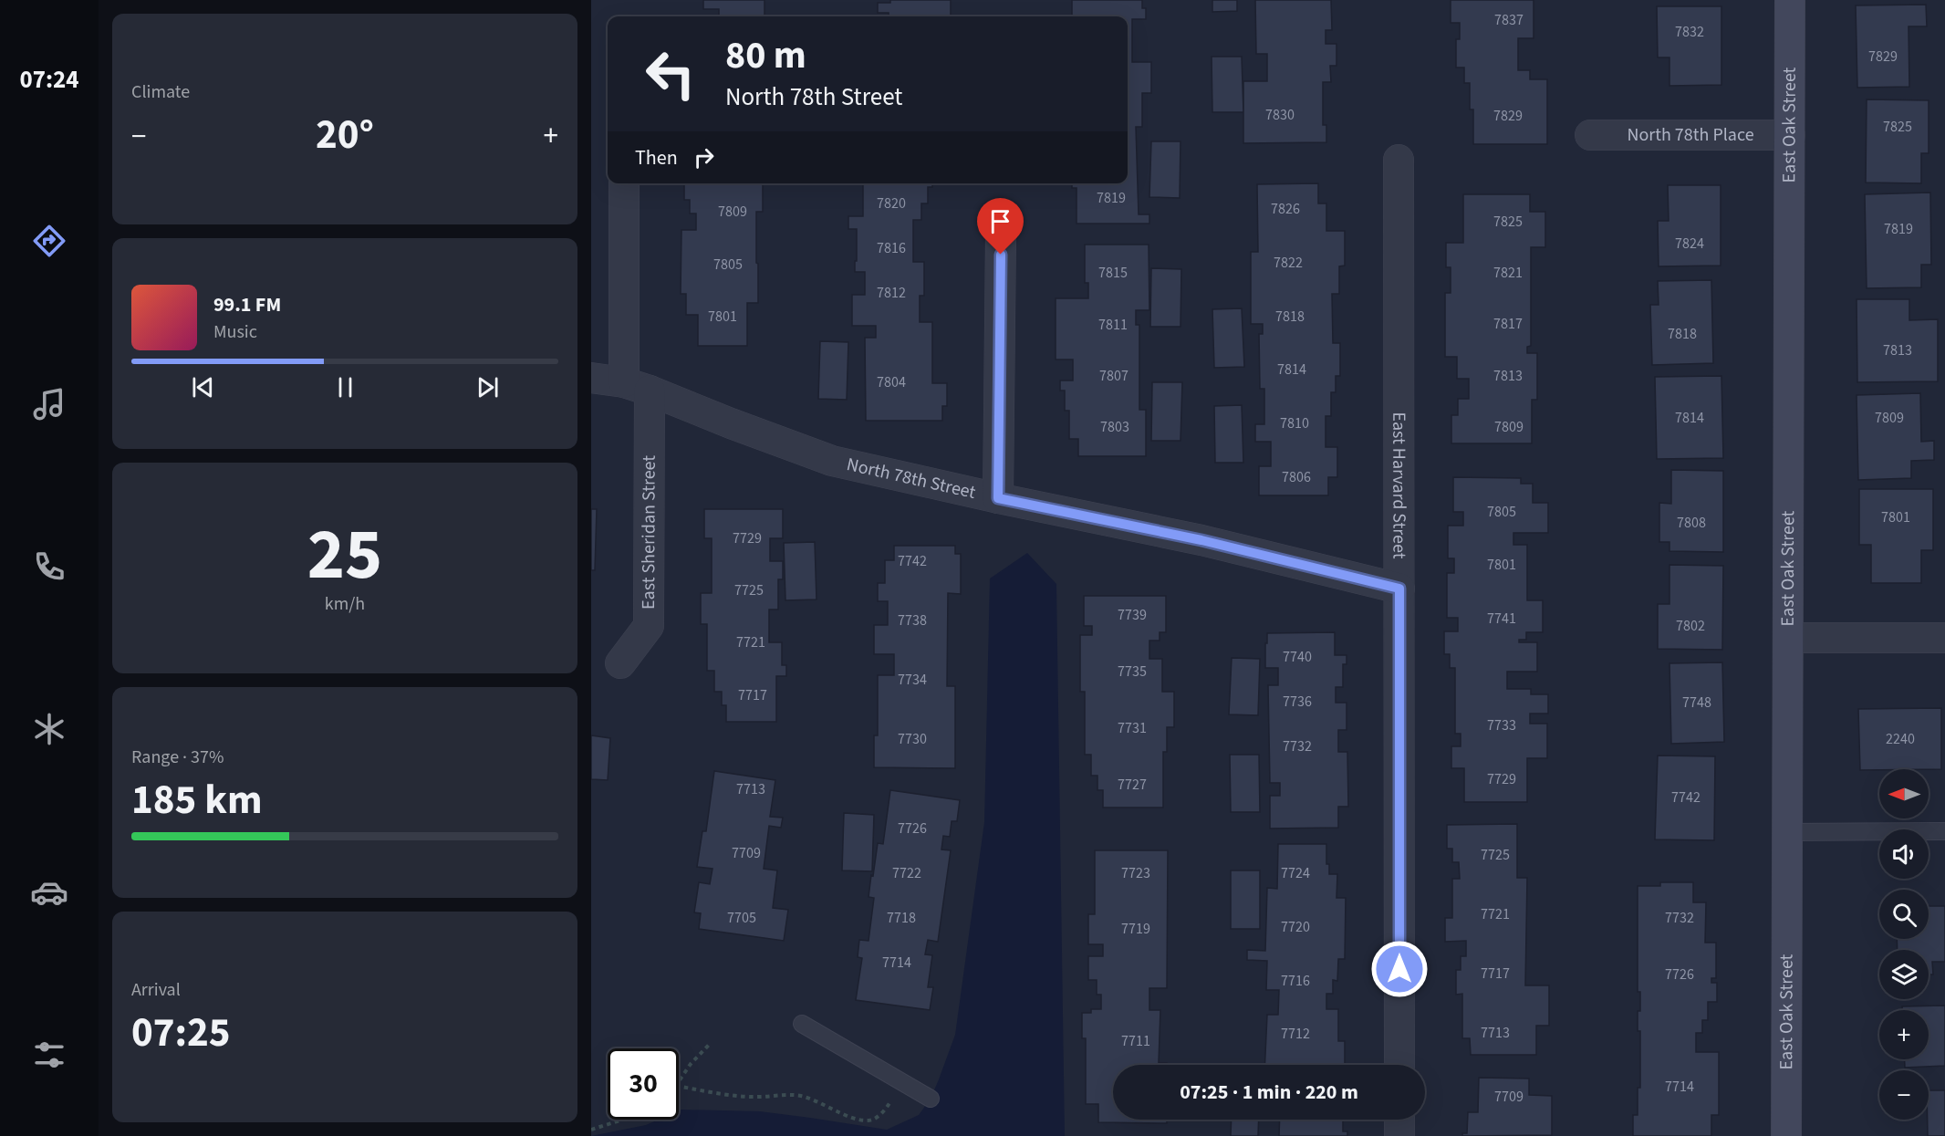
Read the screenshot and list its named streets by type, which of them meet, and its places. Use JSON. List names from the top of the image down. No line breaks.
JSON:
{"streets":{"street":["East Oak Street","North 78th Place","North 78th Street","East Harvard Street","East Sheridan Street"]},"crossings":[["East Oak Street","North 78th Place"],["North 78th Street","East Harvard Street"],["North 78th Street","East Sheridan Street"]],"house_numbers":["7837","7832","7829","7830","7829","7825","7819","7820","7826","7809","7825","7819","7824","7816","7822","7805","7815","7821","7812","7801","7818","7817","7811","7818","7813","7814","7807","7813","7804","7814","7809","7810","7803","7809","7806","7805","7801","7808","7729","7742","7801","7725","7739","7741","7738","7802","7721","7740","7735","7734","7717","7736","7748","7733","7731","7730","2240","7732","7729","7727","7713","7742","7726","7709","7725","7722","7723","7724","7721","7705","7718","7732","7720","7719","7714","7717","7726","7716","7713","7712","7711","7714","7709"],"north":"left","page":{"tabs":"07:24","tile":["Climate",["25","km/h"],["Range · 37%","185 km"],["Arrival","07:25"]],"turn":["80 m","North 78th Street"],"heat":["−","20°","+"],"then":"Then","song":["99.1 FM","Music"],"map_buttons":["+","−"],"limit":"30","trip":"07:25 · 1 min · 220 m"}}
